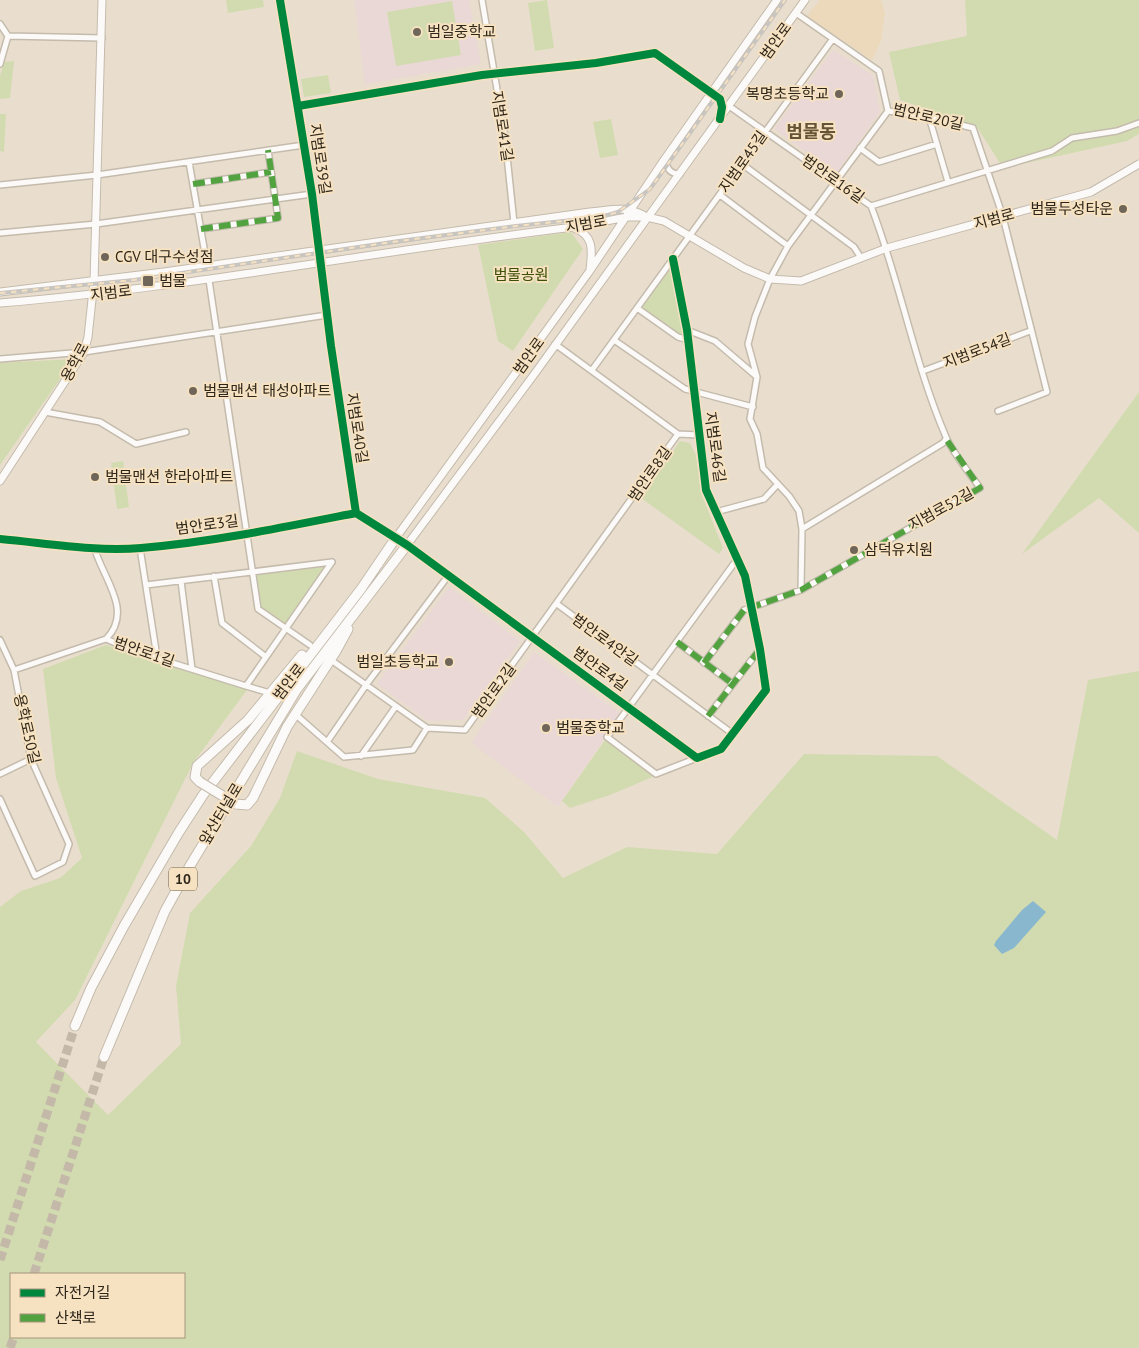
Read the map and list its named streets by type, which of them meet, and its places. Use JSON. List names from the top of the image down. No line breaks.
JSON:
{"streets":{"highway":["범안로","앞산터널로","10"],"main road":["지범로","용학로","범안로3길"],"street":["범안로20길","지범로41길","지범로39길","지범로45길","범안로16길","지범로54길","지범로40길","지범로46길","범안로8길","지범로52길","범안로4안길","범안로1길","범안로4길","범안로2길","용학로50길"]},"crossings":[["범안로","범안로20길"],["범안로","범안로16길"],["범안로","지범로"],["범안로","범안로8길"],["범안로","범안로4길"],["범안로","범안로2길"],["범안로","앞산터널로"],["범안로20길","지범로45길"],["범안로20길","범안로16길"],["지범로39길","지범로"],["지범로39길","용학로"],["지범로45길","범안로16길"],["지범로45길","지범로"],["범안로16길","지범로52길"],["지범로","용학로"],["지범로","지범로52길"],["지범로54길","지범로52길"],["지범로40길","범안로3길"],["지범로46길","지범로52길"],["지범로46길","범안로4안길"],["범안로8길","범안로4안길"],["범안로8길","범안로4길"],["범안로8길","범안로2길"],["범안로4안길","범안로4길"],["범안로1길","용학로50길"],["범안로4길","범안로2길"]],"districts":["범물동"],"parks":["범물공원"],"places":{"other":["범일중학교","복명초등학교","범물두성타운","CGV 대구수성점","범물맨션 태성아파트","범물맨션 한라아파트","삼덕유치원","범일초등학교","범물중학교"],"transit":["범물"]},"legend":["자전거길","산책로"]}
